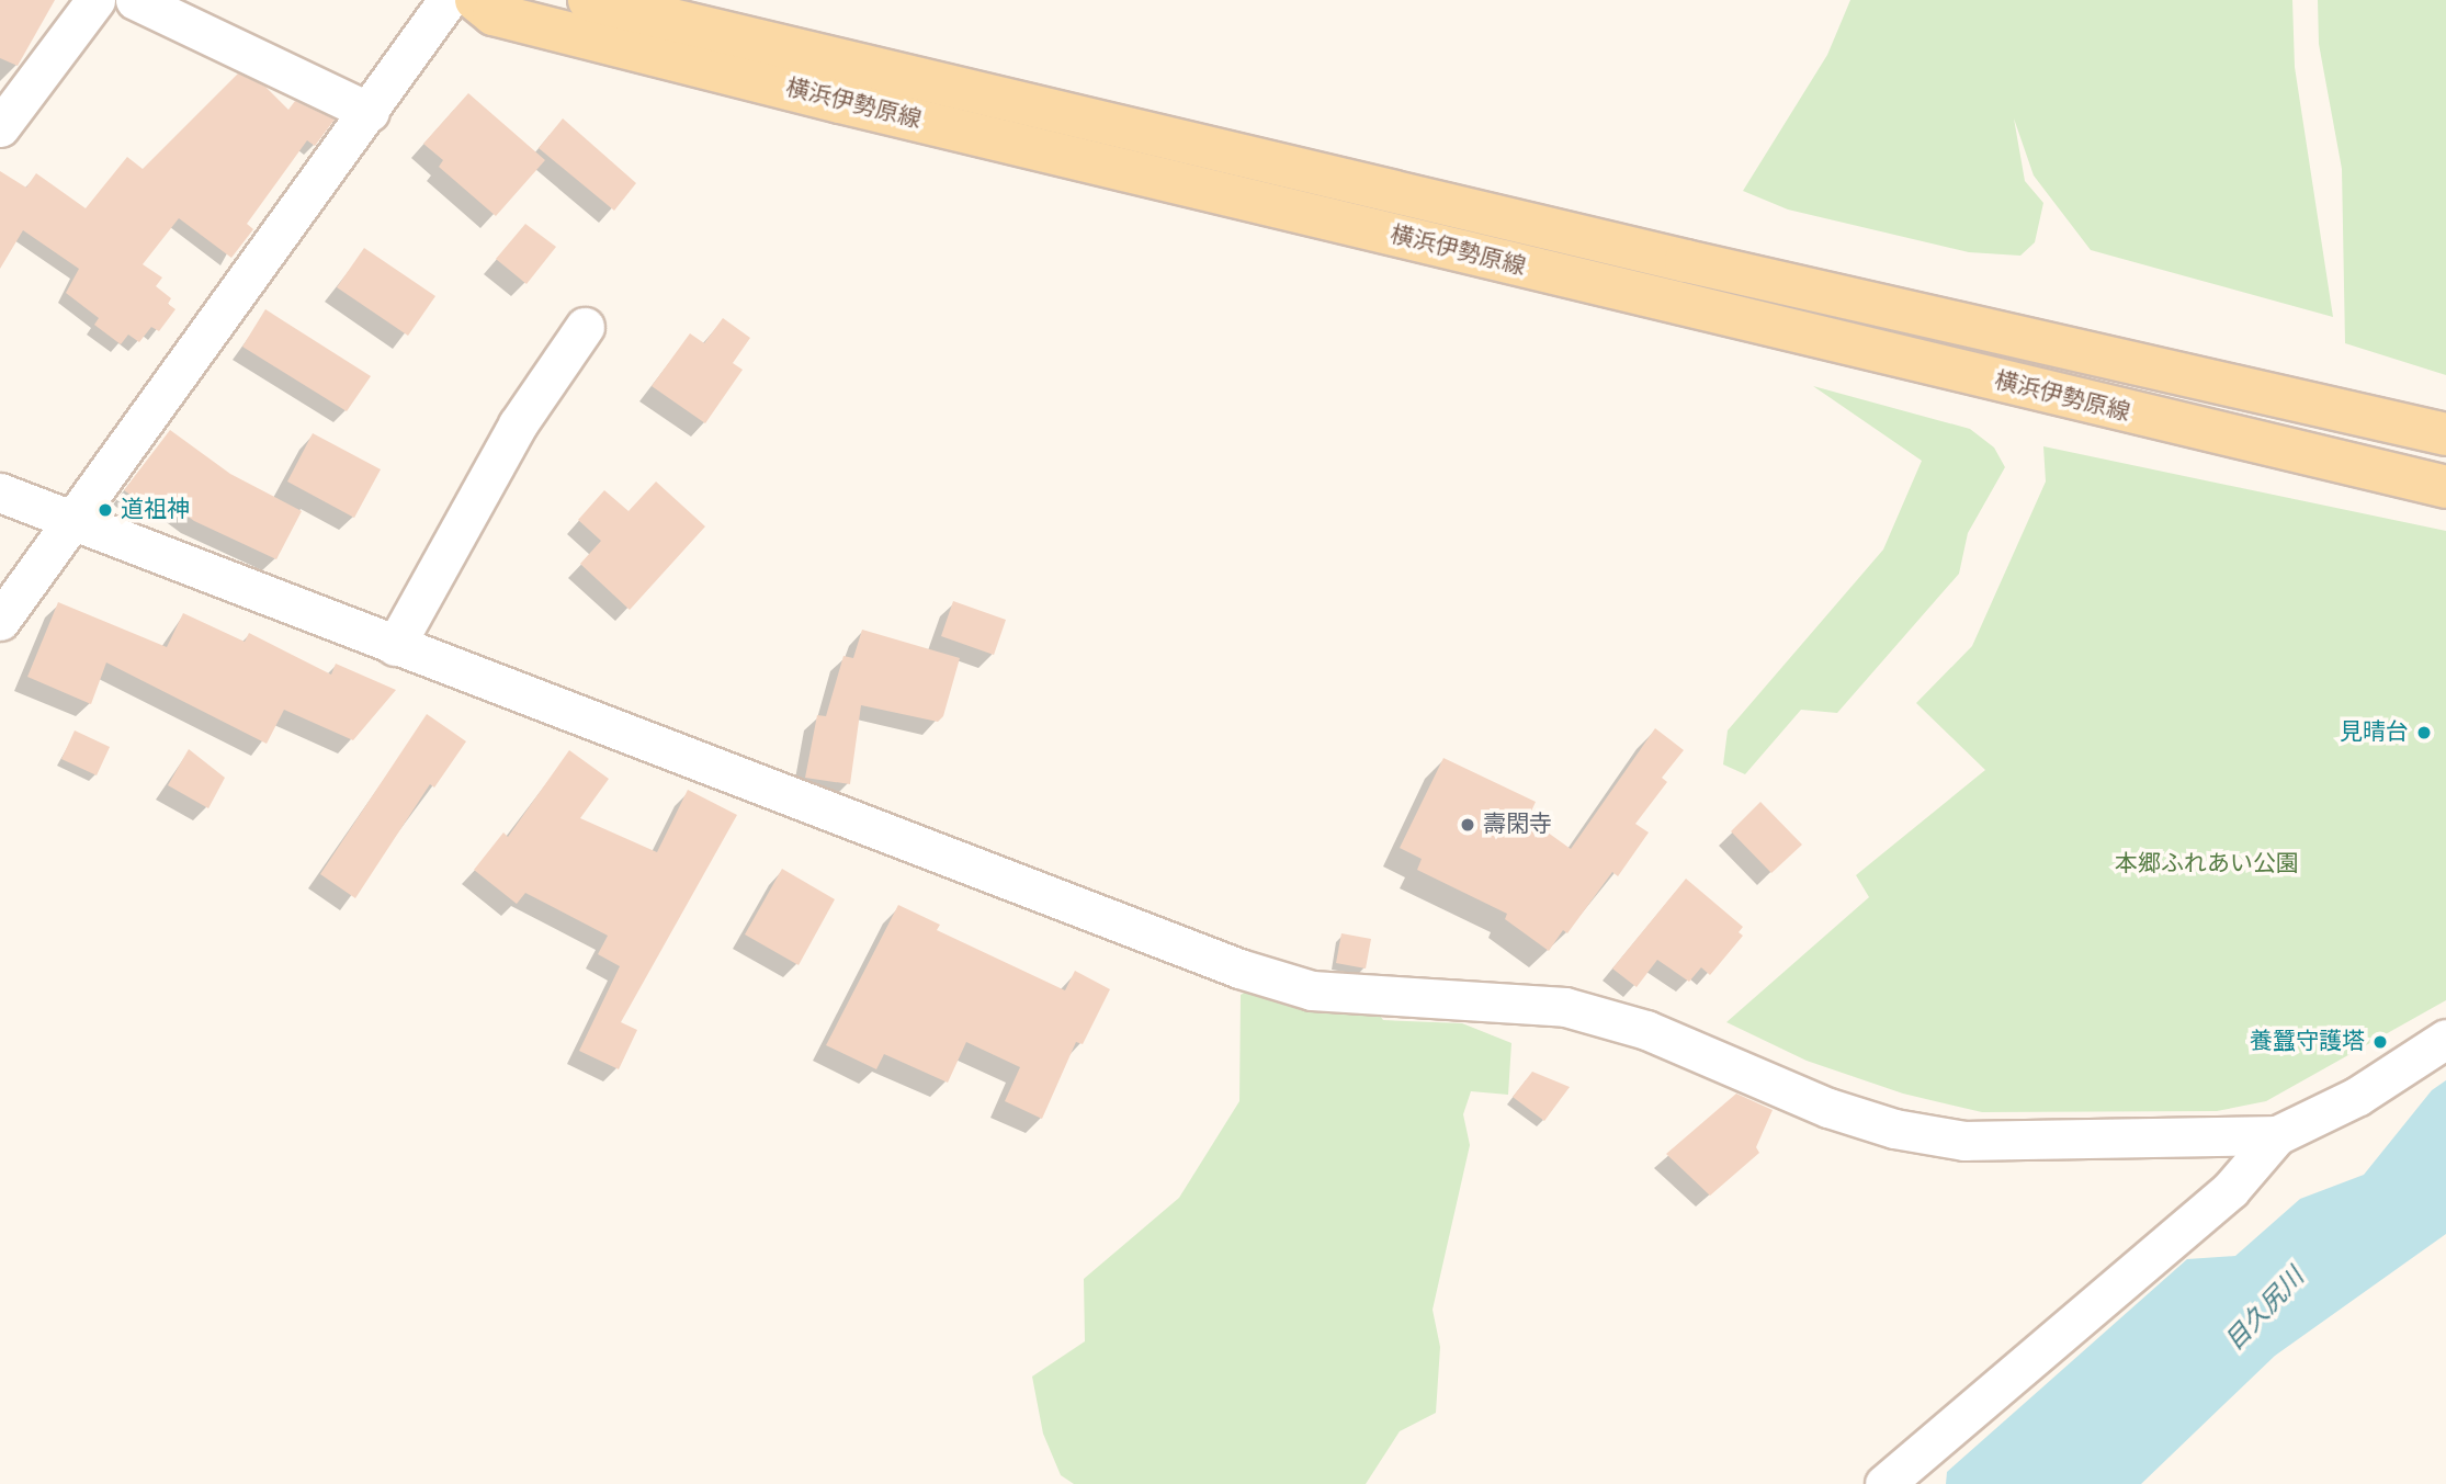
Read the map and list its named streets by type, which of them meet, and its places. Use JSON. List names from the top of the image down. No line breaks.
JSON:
{"streets":{"main road":["横浜伊勢原線"]},"water":["目久尻川"],"parks":["本郷ふれあい公園"],"places":["道祖神","見晴台","壽閑寺","養蠶守護塔"]}
